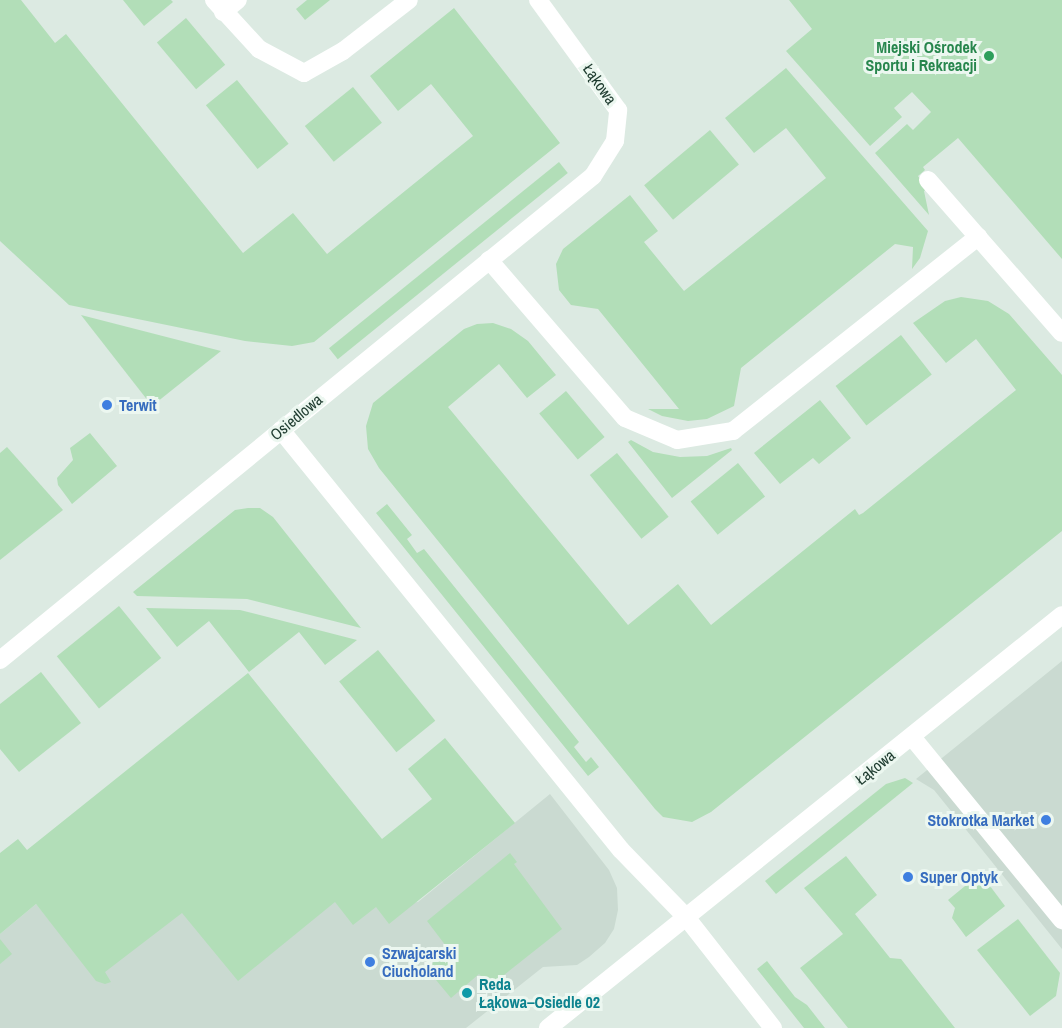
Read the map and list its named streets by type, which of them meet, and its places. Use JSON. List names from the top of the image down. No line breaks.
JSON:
{"streets":{"street":["Łąkowa","Osiedlowa"]},"crossings":[["Łąkowa","Osiedlowa"]],"places":["Miejski Ośrodek Sportu i Rekreacji","Terwit","Stokrotka Market","Super Optyk","Szwajcarski Ciucholand","Reda Łąkowa–Osiedle 02"]}
